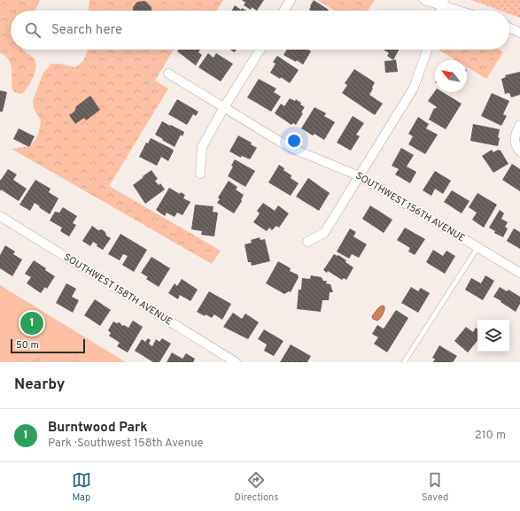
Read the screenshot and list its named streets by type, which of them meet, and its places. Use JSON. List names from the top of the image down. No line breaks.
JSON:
{"streets":{"street":["SOUTHWEST 156TH AVENUE","SOUTHWEST 158TH AVENUE"]},"scale_bar":"50 m","north":"top left","page":{"search":"Search here","pins":"1","scale":"50 m","heading":"Nearby","list":[{"mark":"1","name":"Burntwood Park","note":"Park · Southwest 158th Avenue","value":"210 m"}],"nav":["Map","Directions","Saved"]}}
